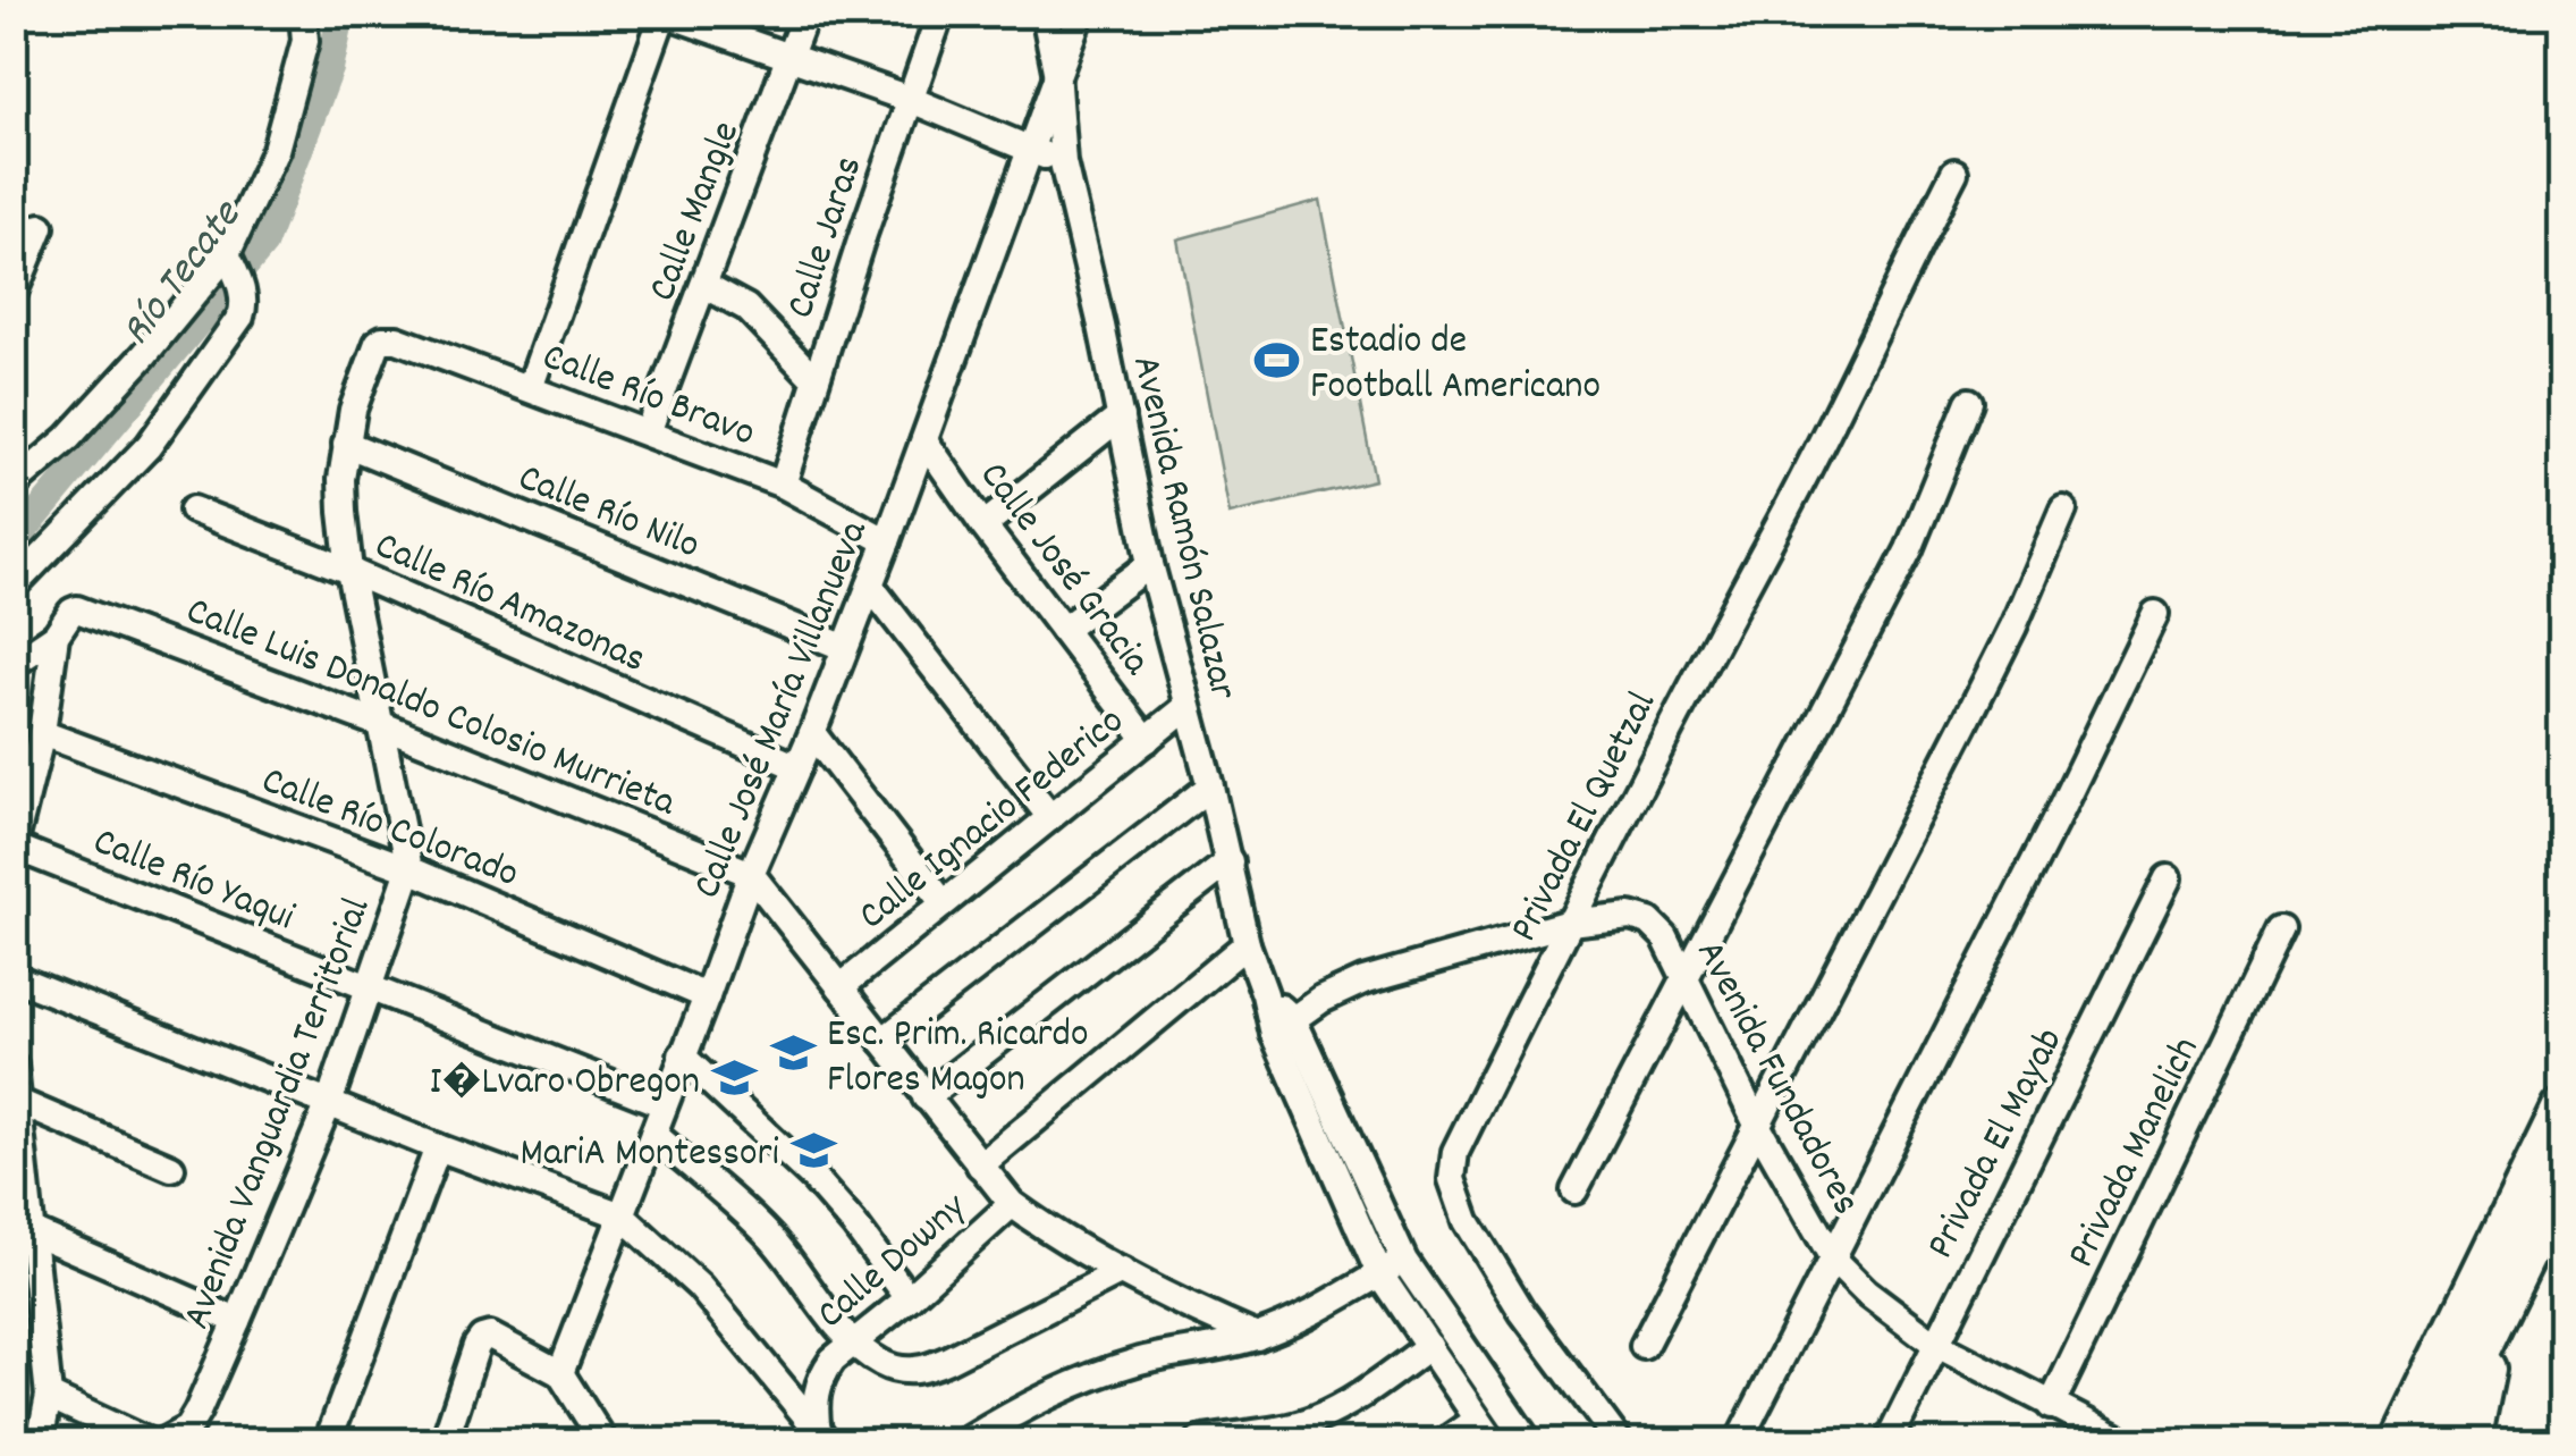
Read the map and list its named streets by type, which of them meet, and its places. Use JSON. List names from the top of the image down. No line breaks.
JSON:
{"streets":{"street":["Calle Mangle","Calle Jaras","Calle Río Bravo","Calle Río Nilo","Avenida Ramón Salazar","Calle José Gracia","Calle Río Amazonas","Calle Luis Donaldo Colosio Murrieta","Calle José María Villanueva","Privada El Quetzal","Calle Ignacio Federico","Calle Río Colorado","Calle Río Yaqui","Avenida Fundadores","Avenida Vanguardia Territorial","Privada El Mayab","Privada Manelich","Calle Downy"]},"crossings":[["Calle Mangle","Calle Río Bravo"],["Calle Jaras","Calle Río Bravo"],["Calle Río Bravo","Calle José María Villanueva"],["Calle Río Bravo","Avenida Vanguardia Territorial"],["Calle Río Nilo","Calle José María Villanueva"],["Calle Río Nilo","Avenida Vanguardia Territorial"],["Avenida Ramón Salazar","Calle José María Villanueva"],["Avenida Ramón Salazar","Calle Ignacio Federico"],["Avenida Ramón Salazar","Avenida Fundadores"],["Calle José Gracia","Calle José María Villanueva"],["Calle José Gracia","Calle Ignacio Federico"],["Calle Río Amazonas","Calle José María Villanueva"],["Calle Río Amazonas","Avenida Vanguardia Territorial"],["Calle Luis Donaldo Colosio Murrieta","Calle José María Villanueva"],["Calle Luis Donaldo Colosio Murrieta","Avenida Vanguardia Territorial"],["Calle José María Villanueva","Calle Río Colorado"],["Calle José María Villanueva","Calle Río Yaqui"],["Privada El Quetzal","Avenida Fundadores"],["Calle Río Colorado","Avenida Vanguardia Territorial"],["Calle Río Yaqui","Avenida Vanguardia Territorial"],["Avenida Fundadores","Privada El Mayab"],["Avenida Fundadores","Privada Manelich"]],"water":["Río Tecate"],"places":{"sports":["Estadio de Football Americano"],"school or university":["Esc. Prim. Ricardo Flores Magon","I�Lvaro Obregon","MariA Montessori"]}}
